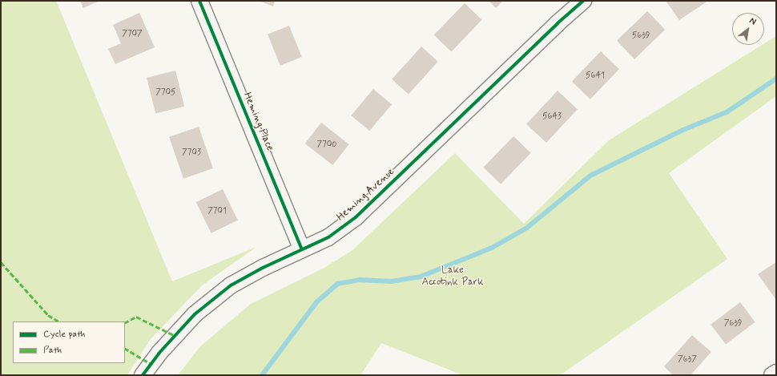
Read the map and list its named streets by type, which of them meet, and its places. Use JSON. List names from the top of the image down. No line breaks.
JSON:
{"streets":{"street":["Heming Place","Heming Avenue"]},"crossings":[["Heming Place","Heming Avenue"]],"parks":["Lake Accotink Park"],"house_numbers":["7707","5639","5641","7705","5643","7700","7703","7701","7639","7637"],"legend":["Cycle path","Path"],"north":"top right"}
